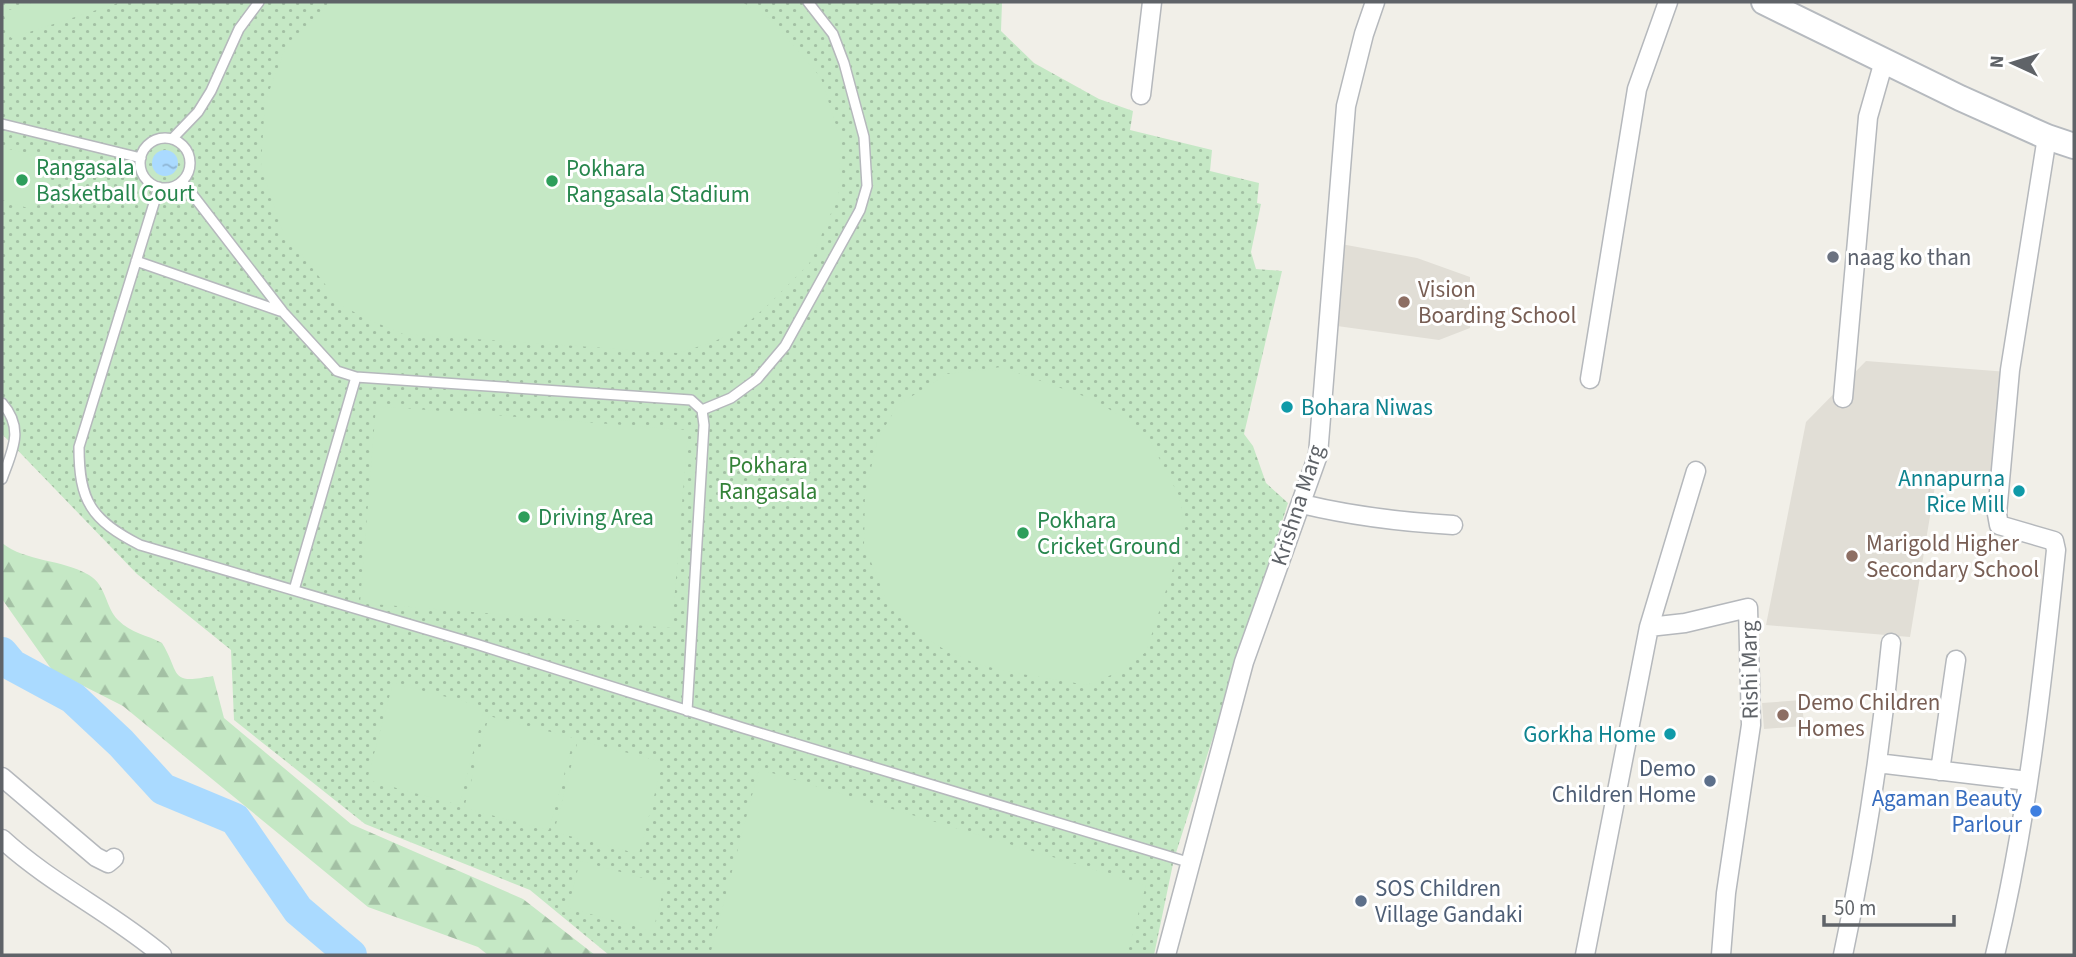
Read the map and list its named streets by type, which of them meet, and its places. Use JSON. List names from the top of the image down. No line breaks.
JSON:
{"streets":{"street":["Krishna Marg","Rishi Marg"]},"parks":["Pokhara Rangasala"],"places":["Rangasala Basketball Court","Pokhara Rangasala Stadium","naag ko than","Vision Boarding School","Bohara Niwas","Annapurna Rice Mill","Driving Area","Pokhara Cricket Ground","Marigold Higher Secondary School","Demo Children Homes","Gorkha Home","Demo Children Home","Agaman Beauty Parlour","SOS Children Village Gandaki"],"scale_bar":"50 m","north":"left"}
